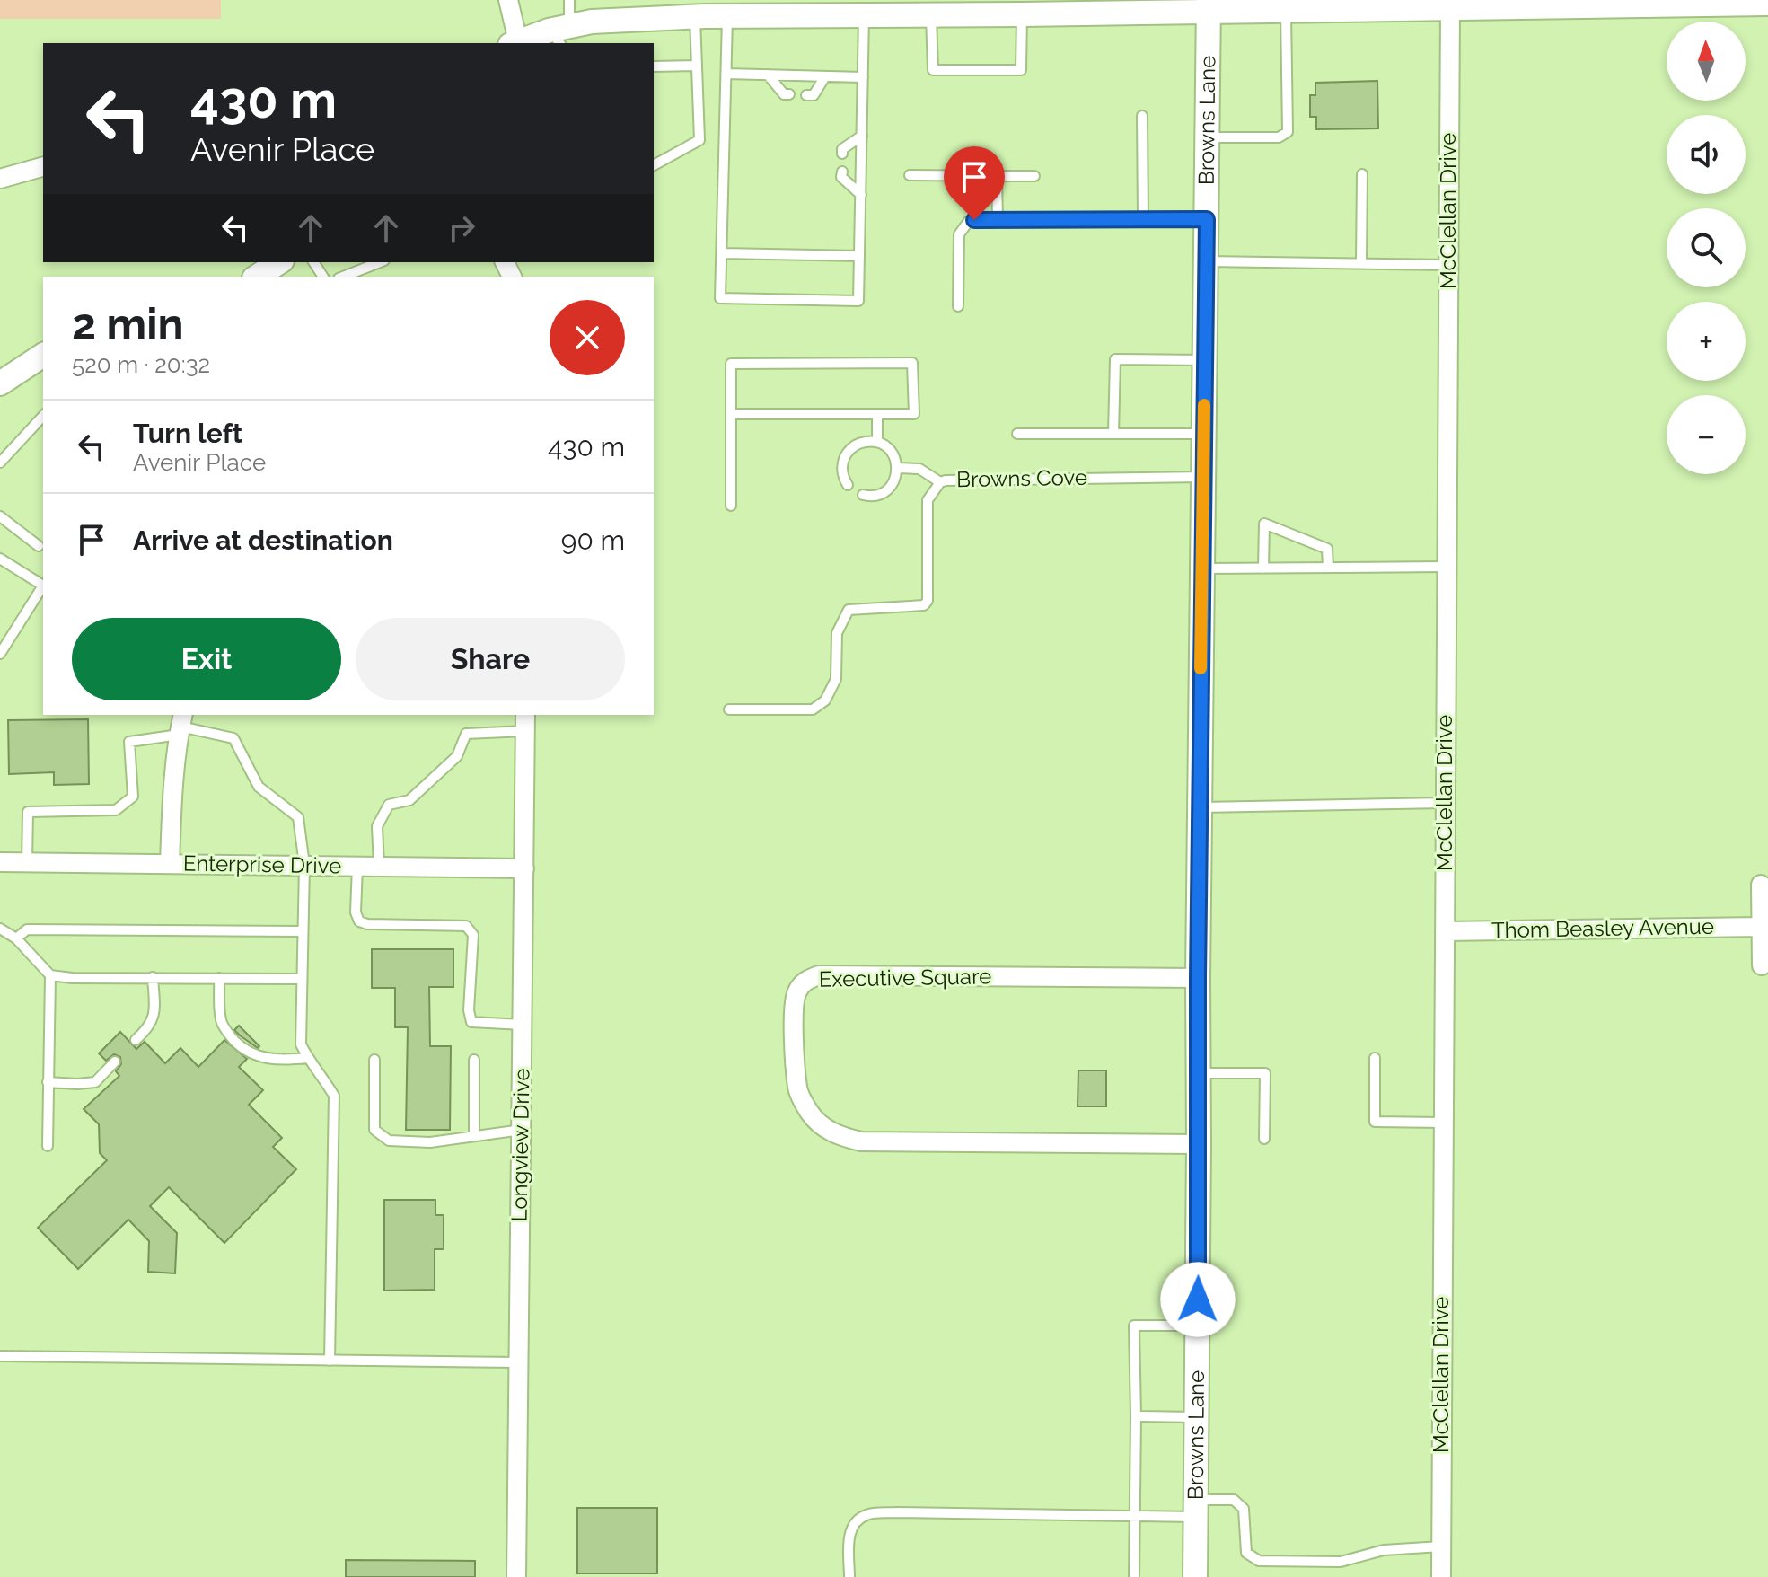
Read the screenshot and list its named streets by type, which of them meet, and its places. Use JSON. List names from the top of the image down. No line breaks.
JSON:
{"streets":{"street":["Browns Lane","McClellan Drive","Enterprise Drive","Thom Beasley Avenue","Executive Square","Longview Drive"],"lane":["Browns Cove"]},"crossings":[["Browns Lane","Browns Cove"],["Browns Lane","Executive Square"],["McClellan Drive","Thom Beasley Avenue"],["Enterprise Drive","Longview Drive"]],"north":"top","page":{"map_buttons":["+","−"],"turn":["430 m","Avenir Place"],"heading":["2 min","520 m · 20:32"],"list":[{"name":"Turn left","note":"Avenir Place","value":"430 m"},{"name":"Arrive at destination","value":"90 m"}],"buttons":["Exit","Share"]}}
